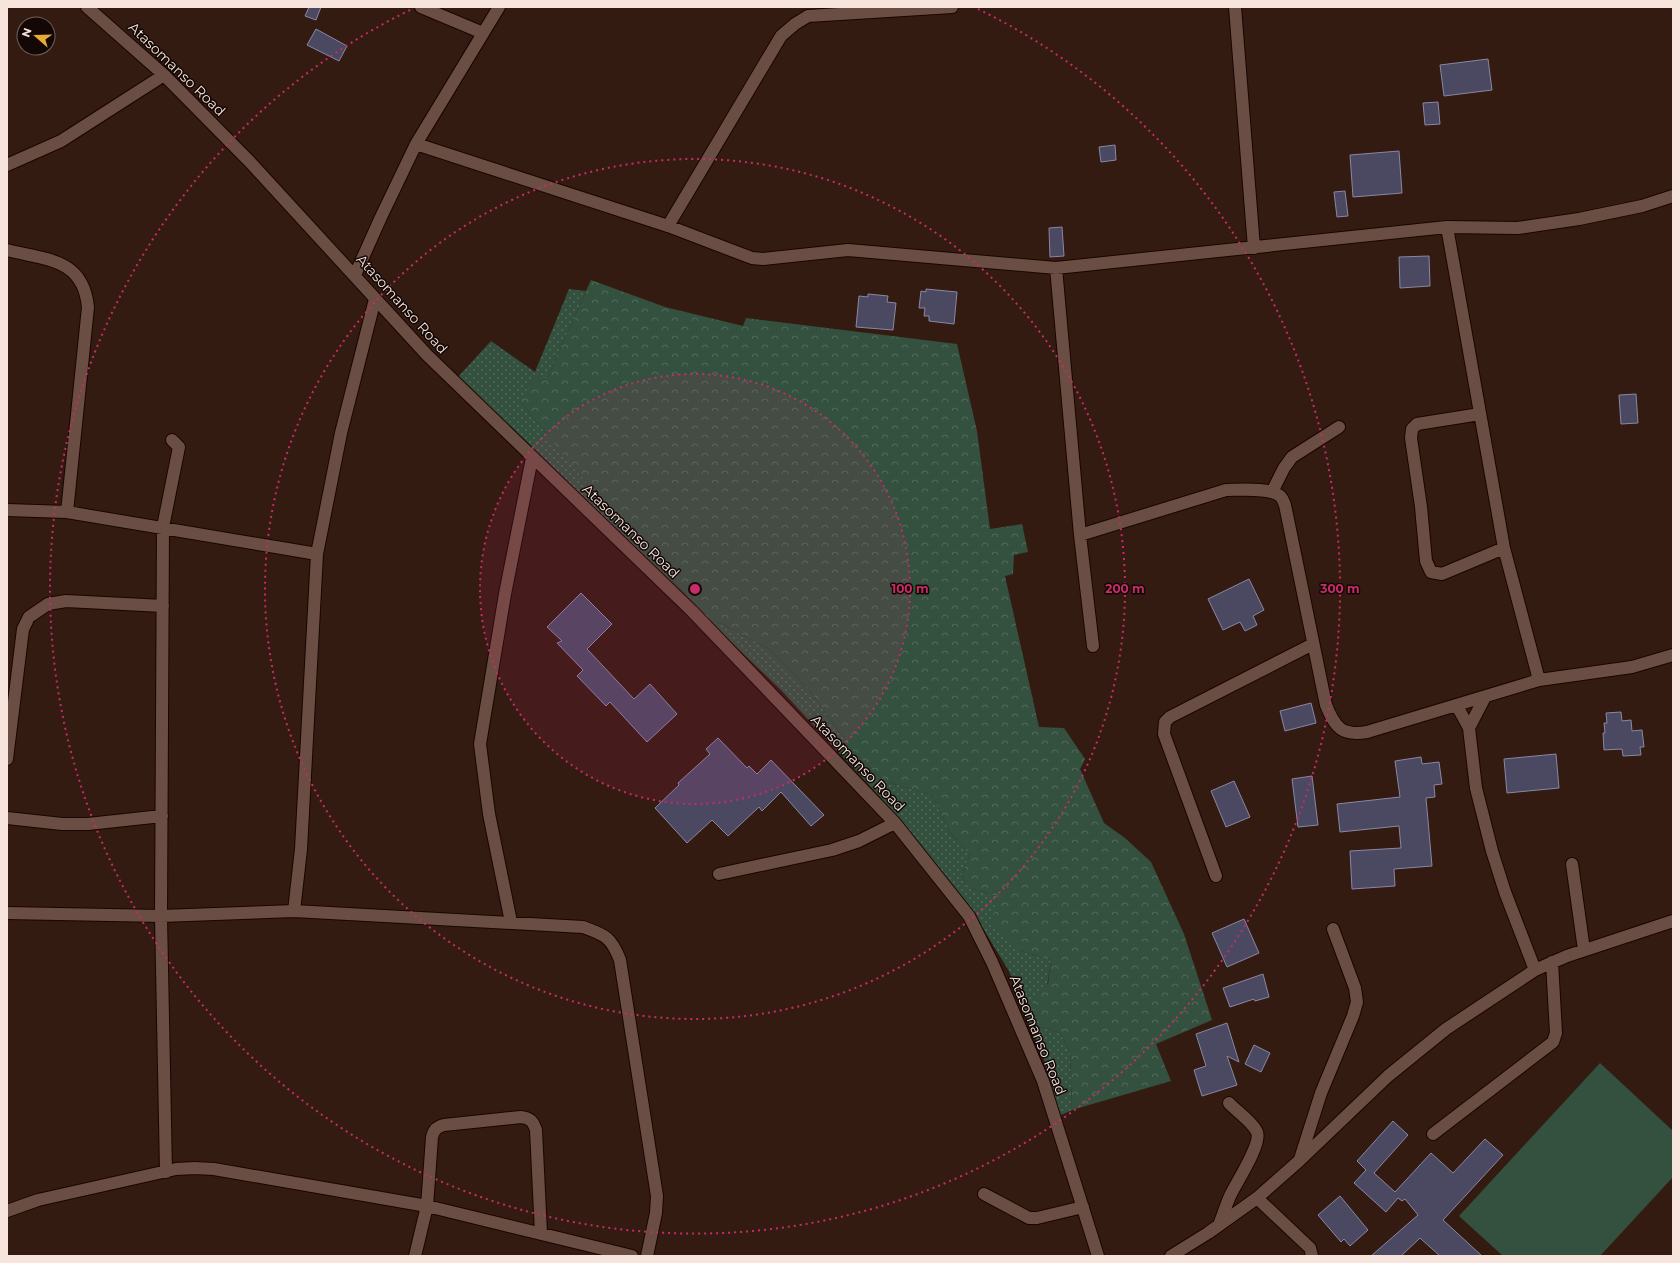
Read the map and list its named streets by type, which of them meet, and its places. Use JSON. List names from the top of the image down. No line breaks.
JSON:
{"streets":{"street":["Atasomanso Road"]},"north":"left","rings":["100 m","200 m","300 m"]}
